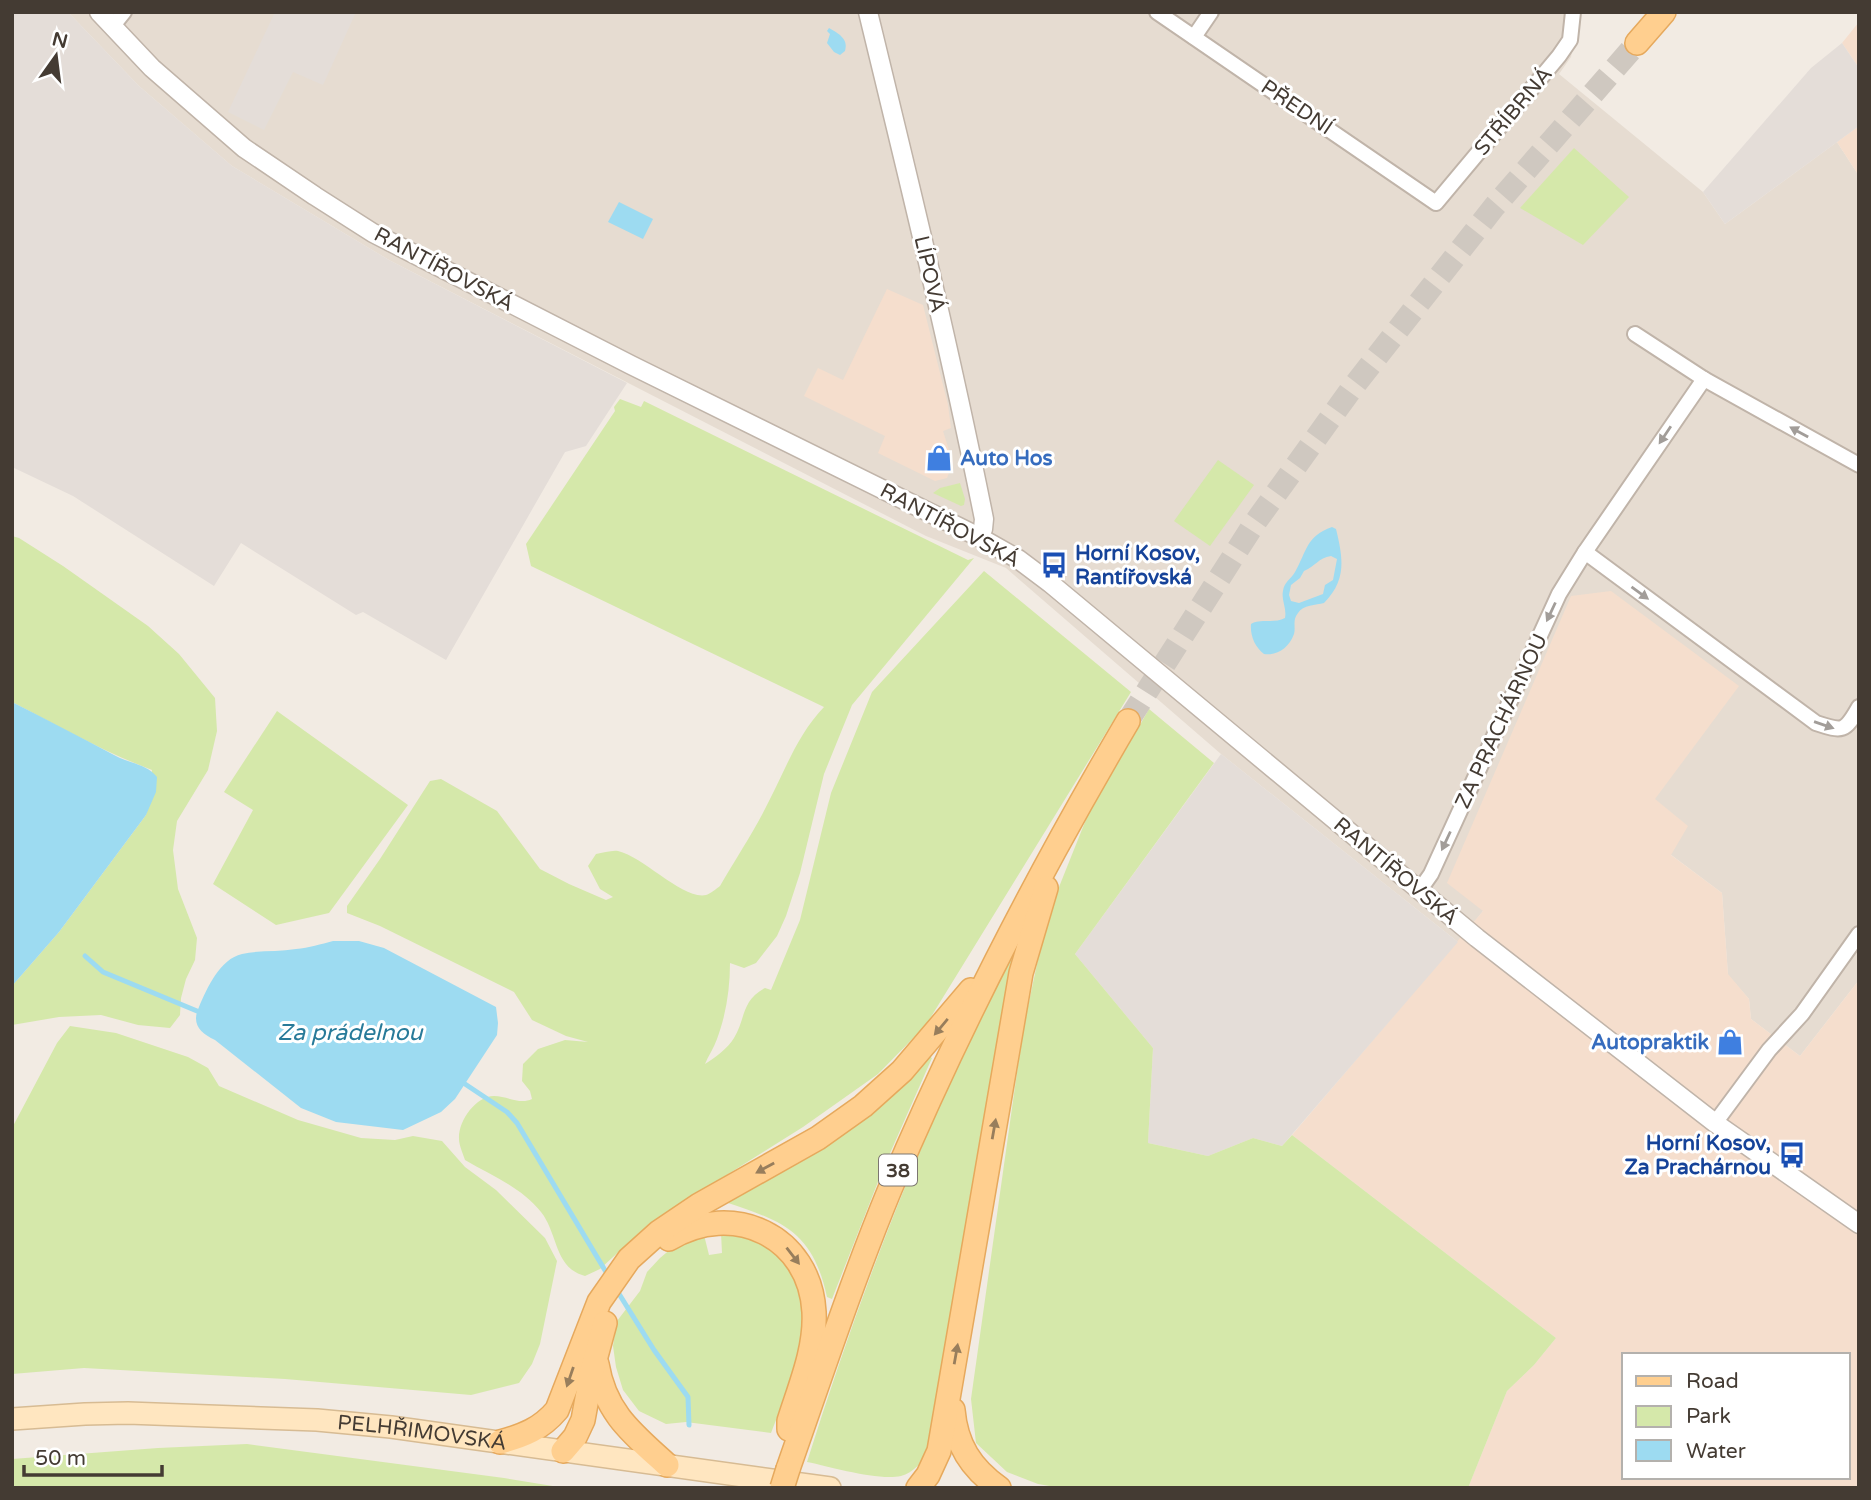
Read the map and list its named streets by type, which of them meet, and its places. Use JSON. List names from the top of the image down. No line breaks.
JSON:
{"streets":{"main road":["38","PELHŘIMOVSKÁ"],"street":["PŘEDNÍ","STŘÍBRNÁ","RANTÍŘOVSKÁ","LÍPOVÁ","ZA PRACHÁRNOU"]},"crossings":[["PŘEDNÍ","STŘÍBRNÁ"],["RANTÍŘOVSKÁ","LÍPOVÁ"],["RANTÍŘOVSKÁ","ZA PRACHÁRNOU"]],"one_way":["ZA PRACHÁRNOU"],"water":["Za prádelnou"],"places":{"shop":["Auto Hos","Autopraktik"],"bus stop":["Horní Kosov, Rantířovská","Horní Kosov, Za Prachárnou"]},"legend":["Road","Park","Water"],"scale_bar":"50 m","north":"top"}
